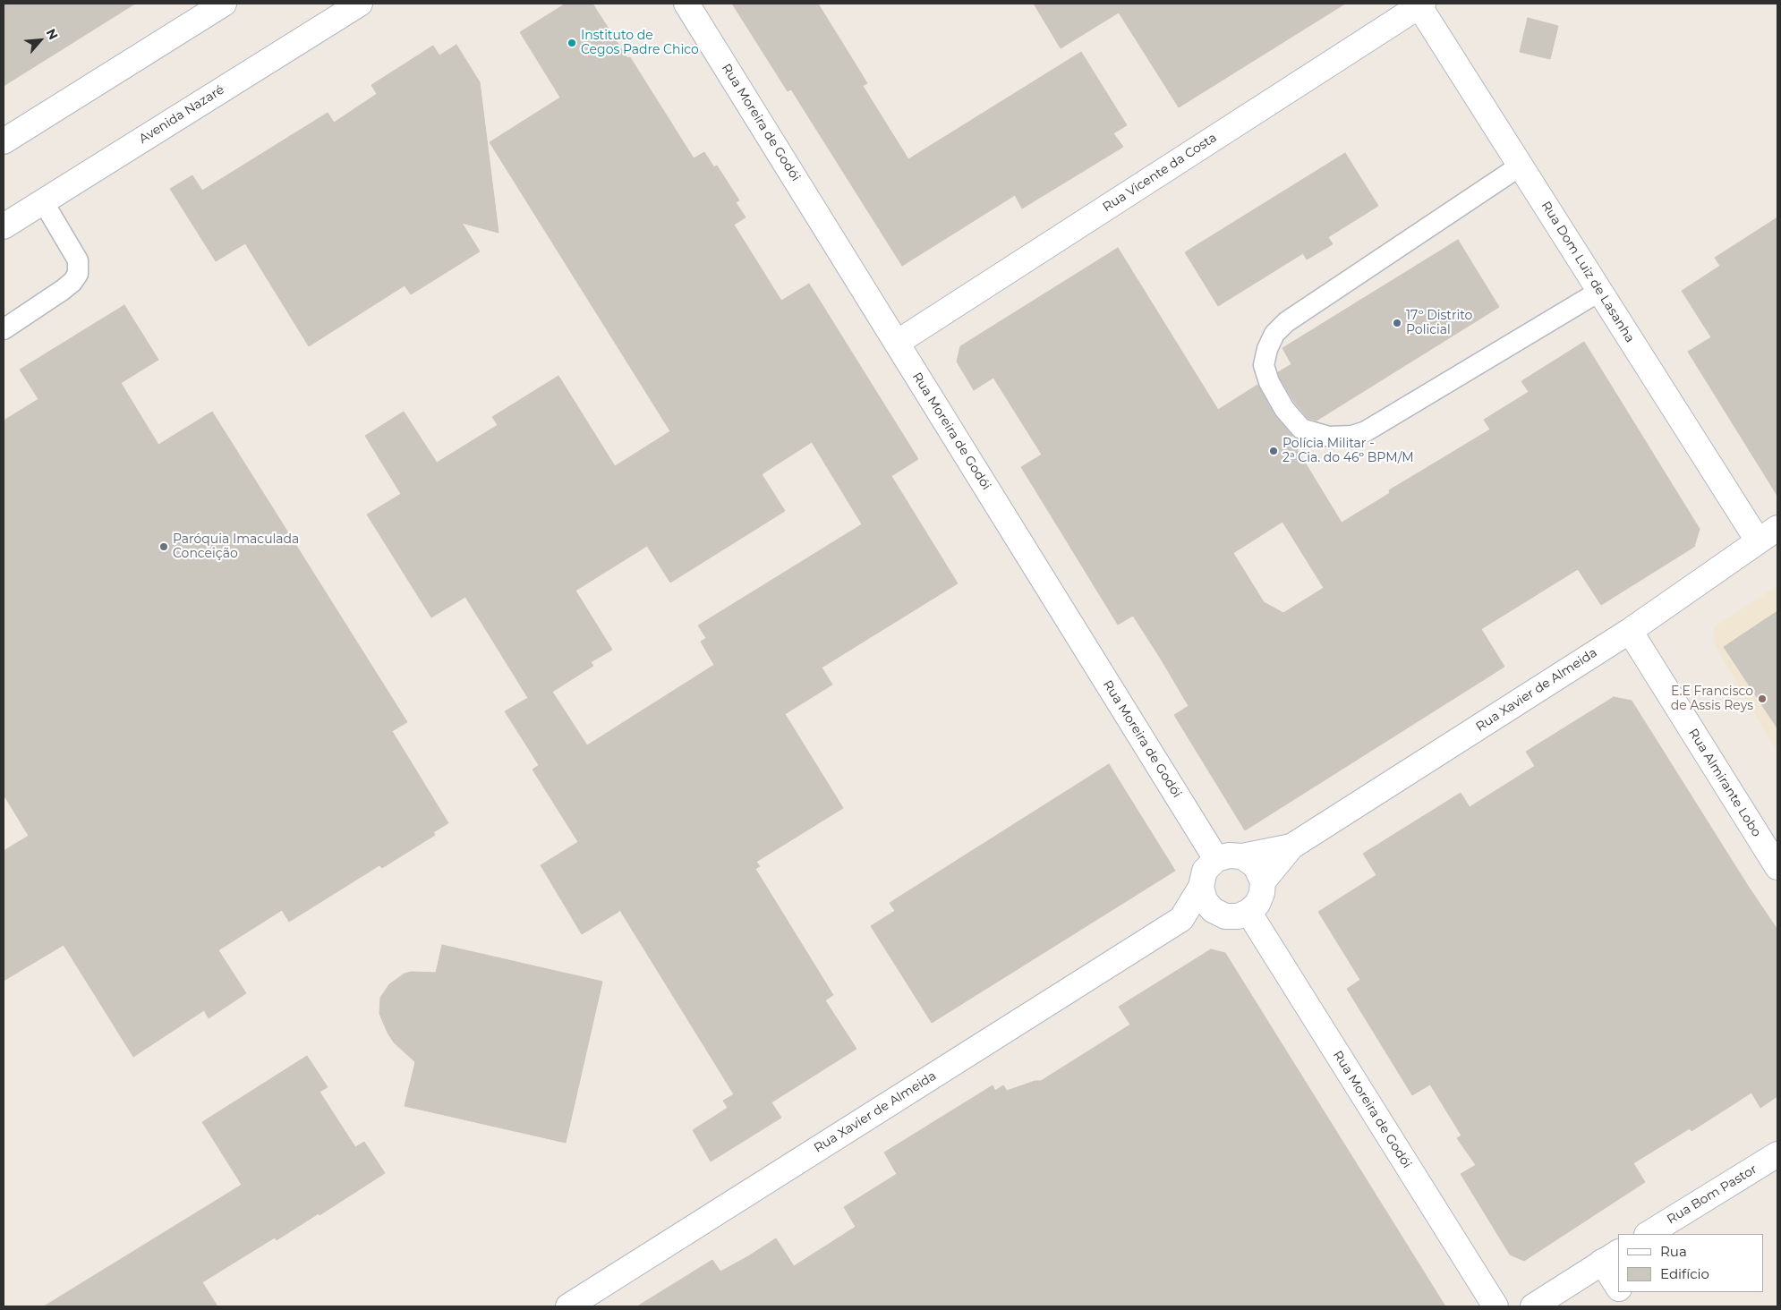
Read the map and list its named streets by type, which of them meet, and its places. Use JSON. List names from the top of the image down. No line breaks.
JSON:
{"streets":{"street":["Avenida Nazaré","Rua Moreira de Godói","Rua Vicente da Costa","Rua Dom Luiz de Lasanha","Rua Xavier de Almeida","Rua Almirante Lobo","Rua Bom Pastor"]},"crossings":[["Rua Moreira de Godói","Rua Vicente da Costa"],["Rua Moreira de Godói","Rua Xavier de Almeida"],["Rua Vicente da Costa","Rua Dom Luiz de Lasanha"],["Rua Dom Luiz de Lasanha","Rua Xavier de Almeida"],["Rua Xavier de Almeida","Rua Almirante Lobo"]],"places":["Instituto de Cegos Padre Chico","17º Distrito Policial","Polícia Militar - 2ª Cia. do 46º BPM/M","Paróquia Imaculada Conceição","E.E Francisco de Assis Reys"],"legend":["Rua","Edifício"],"north":"top right"}
